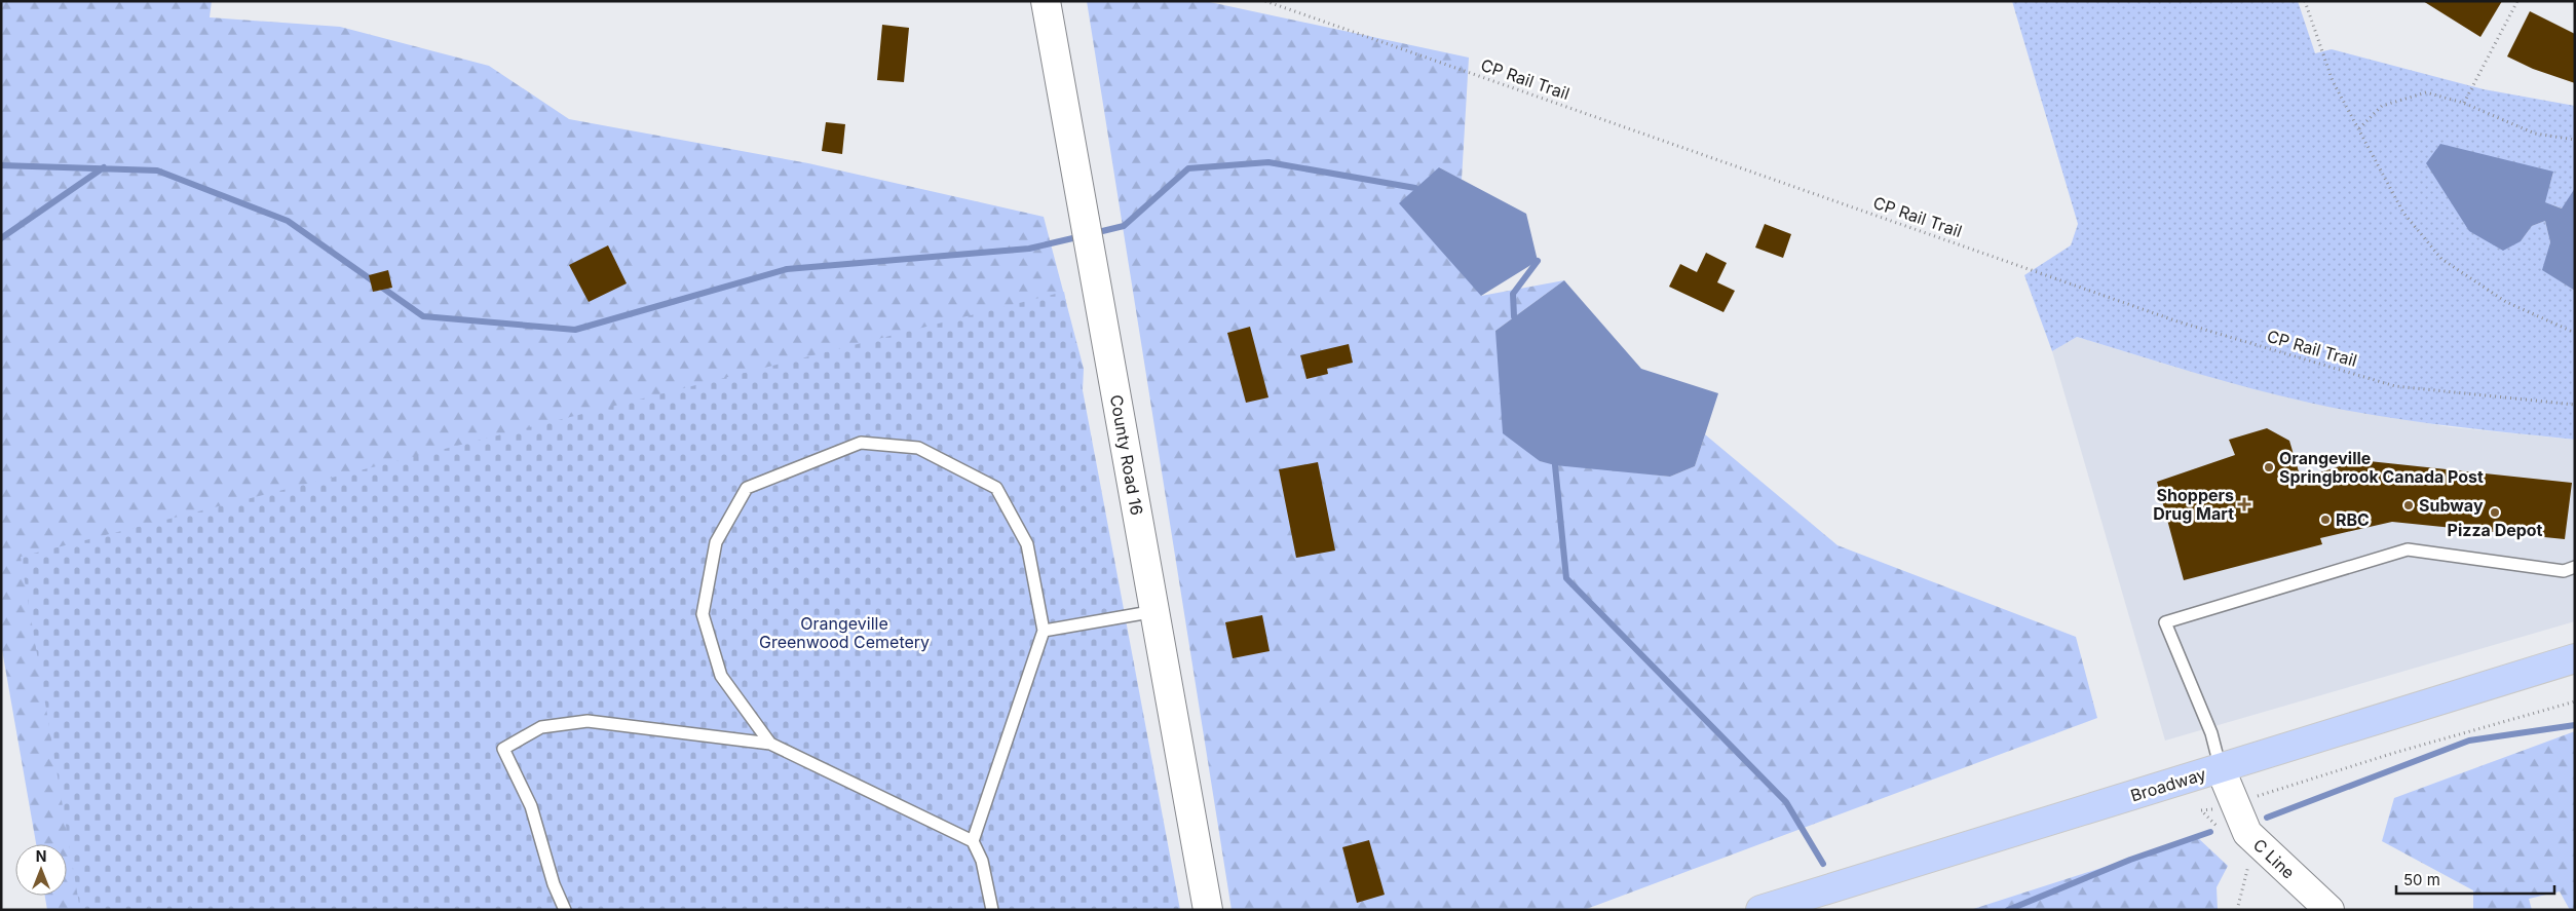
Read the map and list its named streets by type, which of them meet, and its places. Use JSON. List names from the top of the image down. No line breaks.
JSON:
{"streets":{"main road":["County Road 16","Broadway","C Line"],"path":["CP Rail Trail"]},"crossings":[["Broadway","C Line"]],"parks":["Orangeville Greenwood Cemetery"],"places":{"other":["Orangeville Springbrook Canada Post","Subway","Pizza Depot","RBC"],"health":["Shoppers Drug Mart"]},"scale_bar":"50 m","north":"top"}
